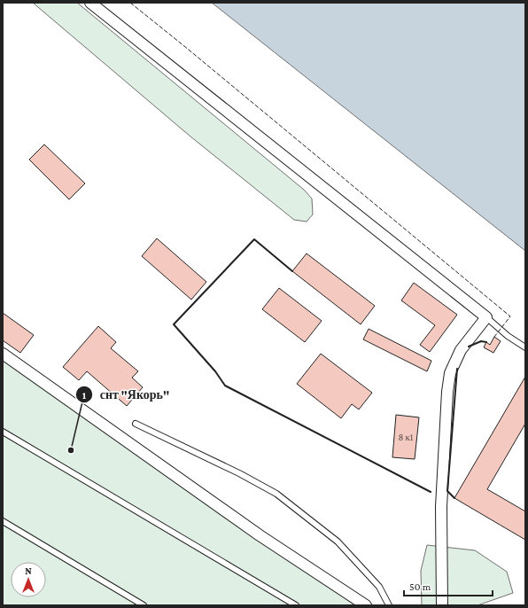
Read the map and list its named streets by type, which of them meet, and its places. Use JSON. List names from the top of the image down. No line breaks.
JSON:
{"places":["снт \"Якорь\""],"house_numbers":["8 к1"],"scale_bar":"50 m","north":"top"}
